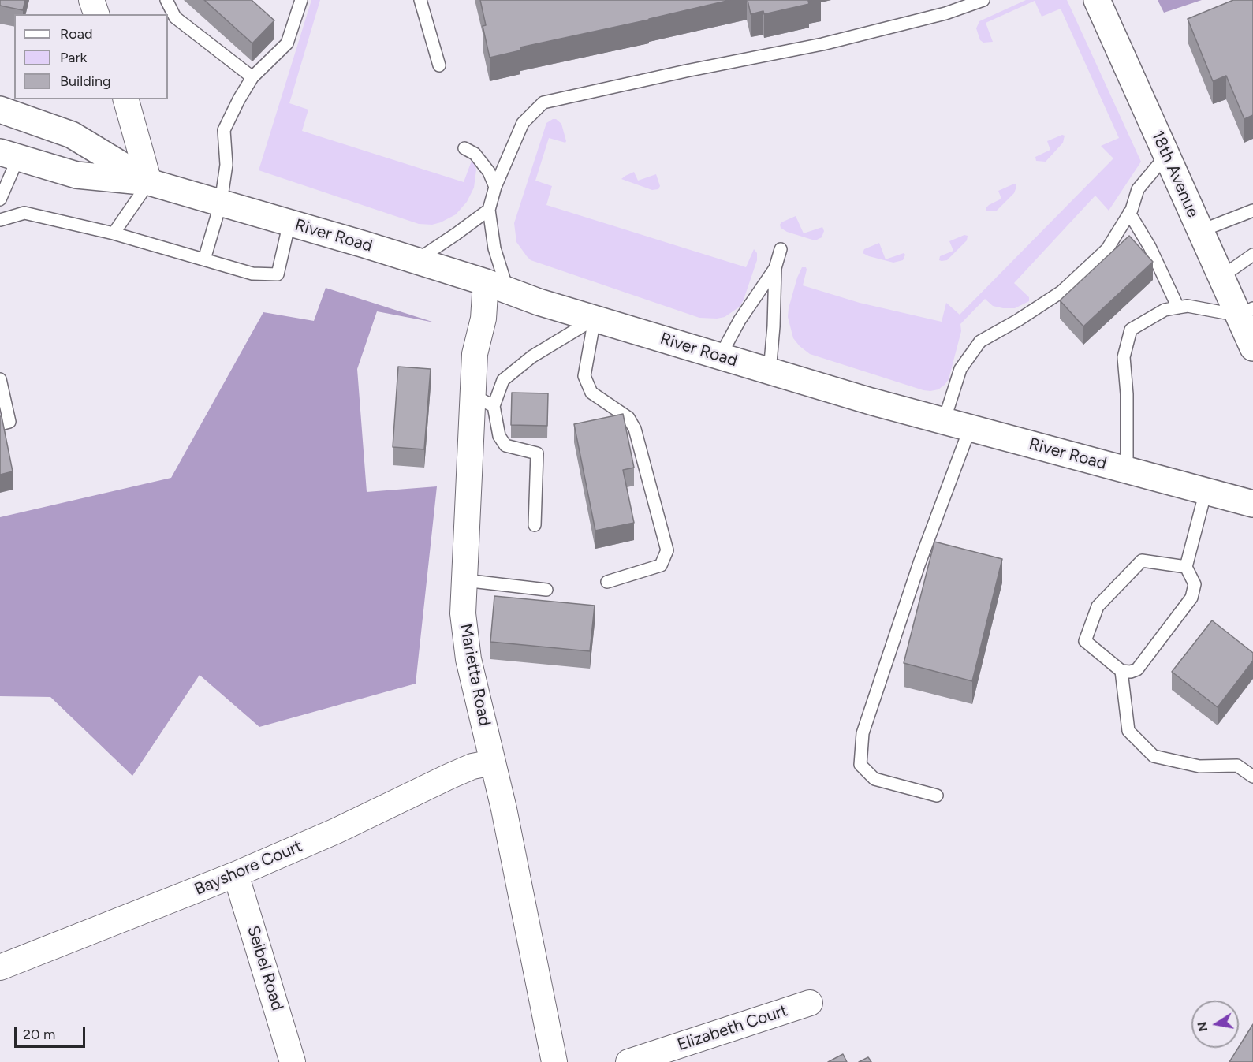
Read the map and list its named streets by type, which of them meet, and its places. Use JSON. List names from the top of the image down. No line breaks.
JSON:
{"streets":{"main road":["18th Avenue","River Road"],"street":["Marietta Road","Bayshore Court","Seibel Road","Elizabeth Court"]},"crossings":[["River Road","Marietta Road"],["Marietta Road","Bayshore Court"],["Bayshore Court","Seibel Road"]],"legend":["Road","Park","Building"],"scale_bar":"20 m","north":"left"}
